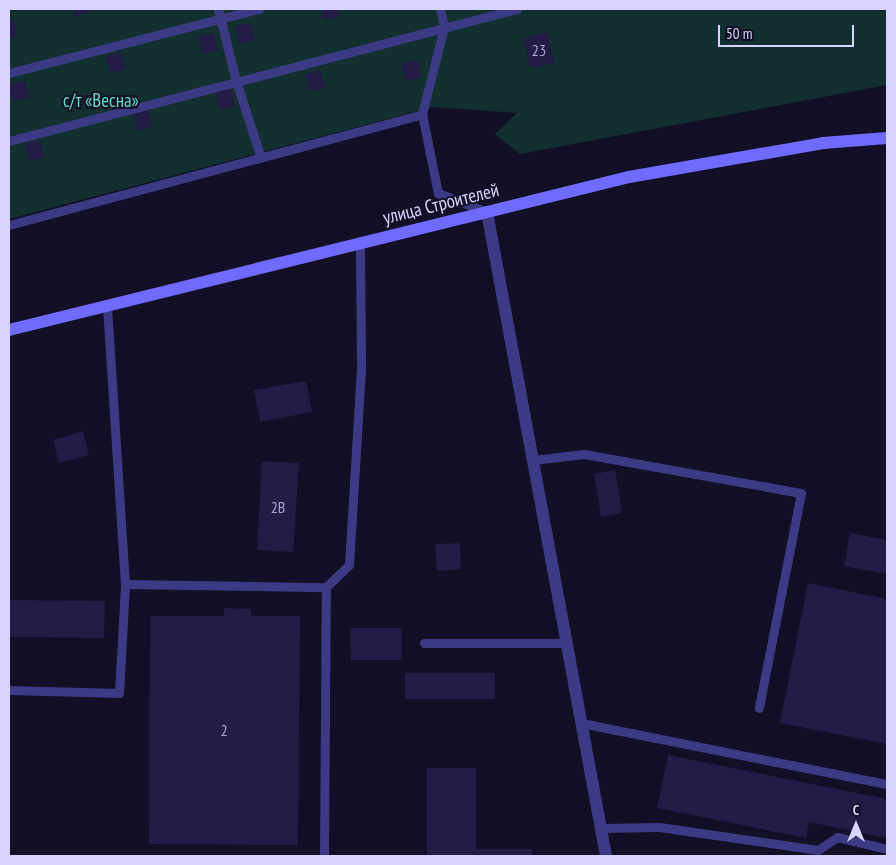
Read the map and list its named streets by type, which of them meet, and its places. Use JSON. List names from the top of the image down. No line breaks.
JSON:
{"streets":{"main road":["улица Строителей"]},"parks":["с/т «Весна»"],"house_numbers":["23","2В","2"],"scale_bar":"50 m","north":"top"}
